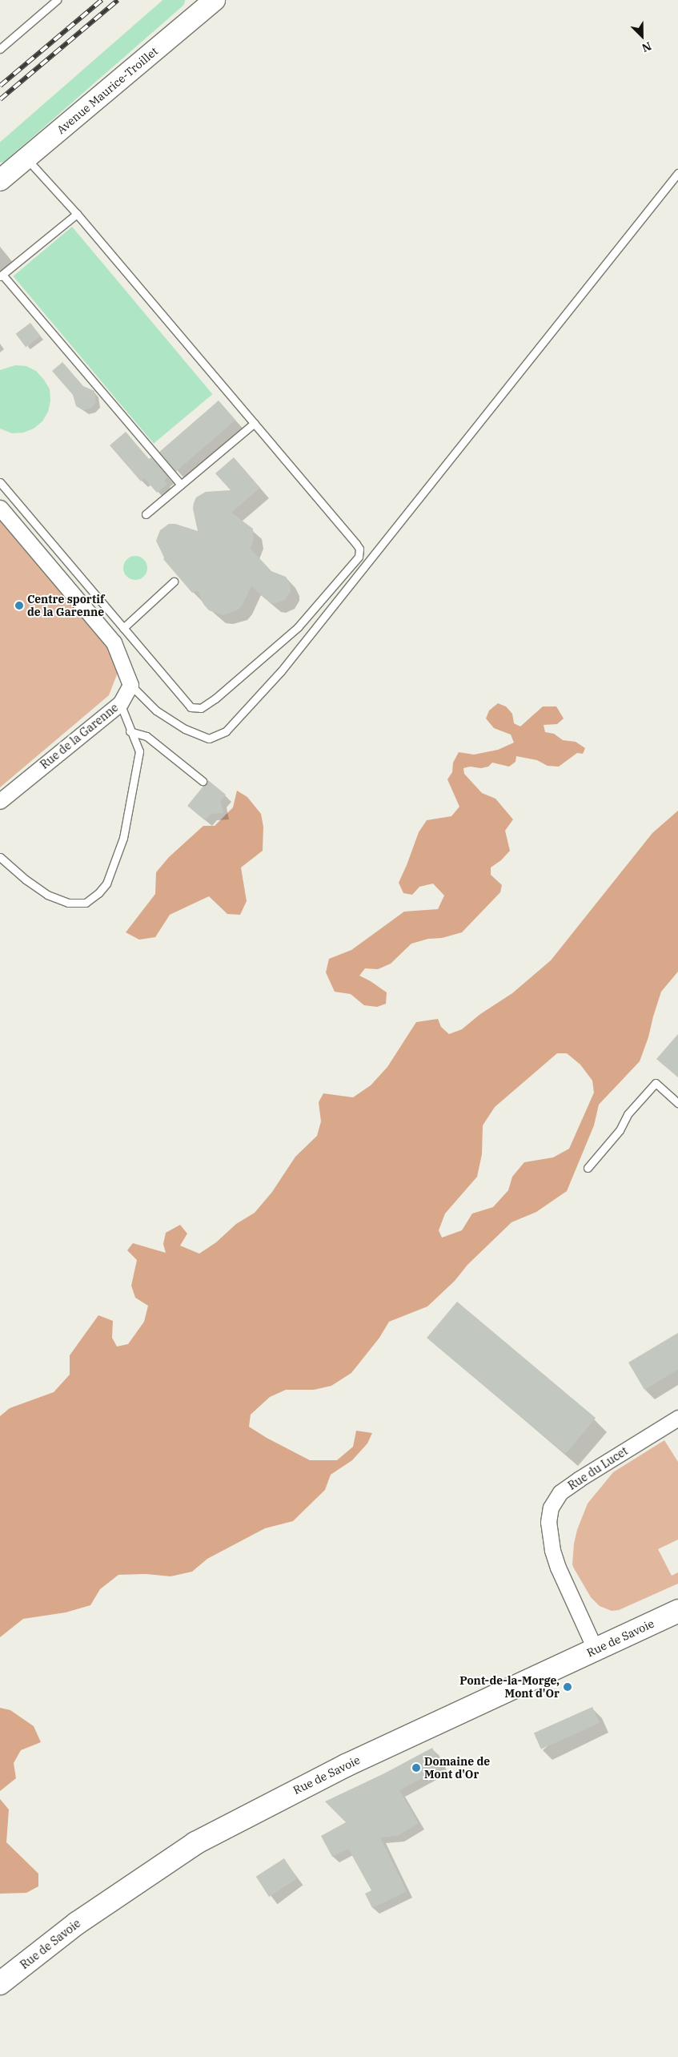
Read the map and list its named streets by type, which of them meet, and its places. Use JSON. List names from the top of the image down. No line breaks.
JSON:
{"streets":{"main road":["Rue de Savoie"],"street":["Avenue Maurice-Troillet","Rue de la Garenne","Rue du Lucet"]},"crossings":[["Rue du Lucet","Rue de Savoie"]],"places":["Centre sportif de la Garenne","Pont-de-la-Morge, Mont d'Or","Domaine de Mont d'Or"],"north":"bottom right"}
